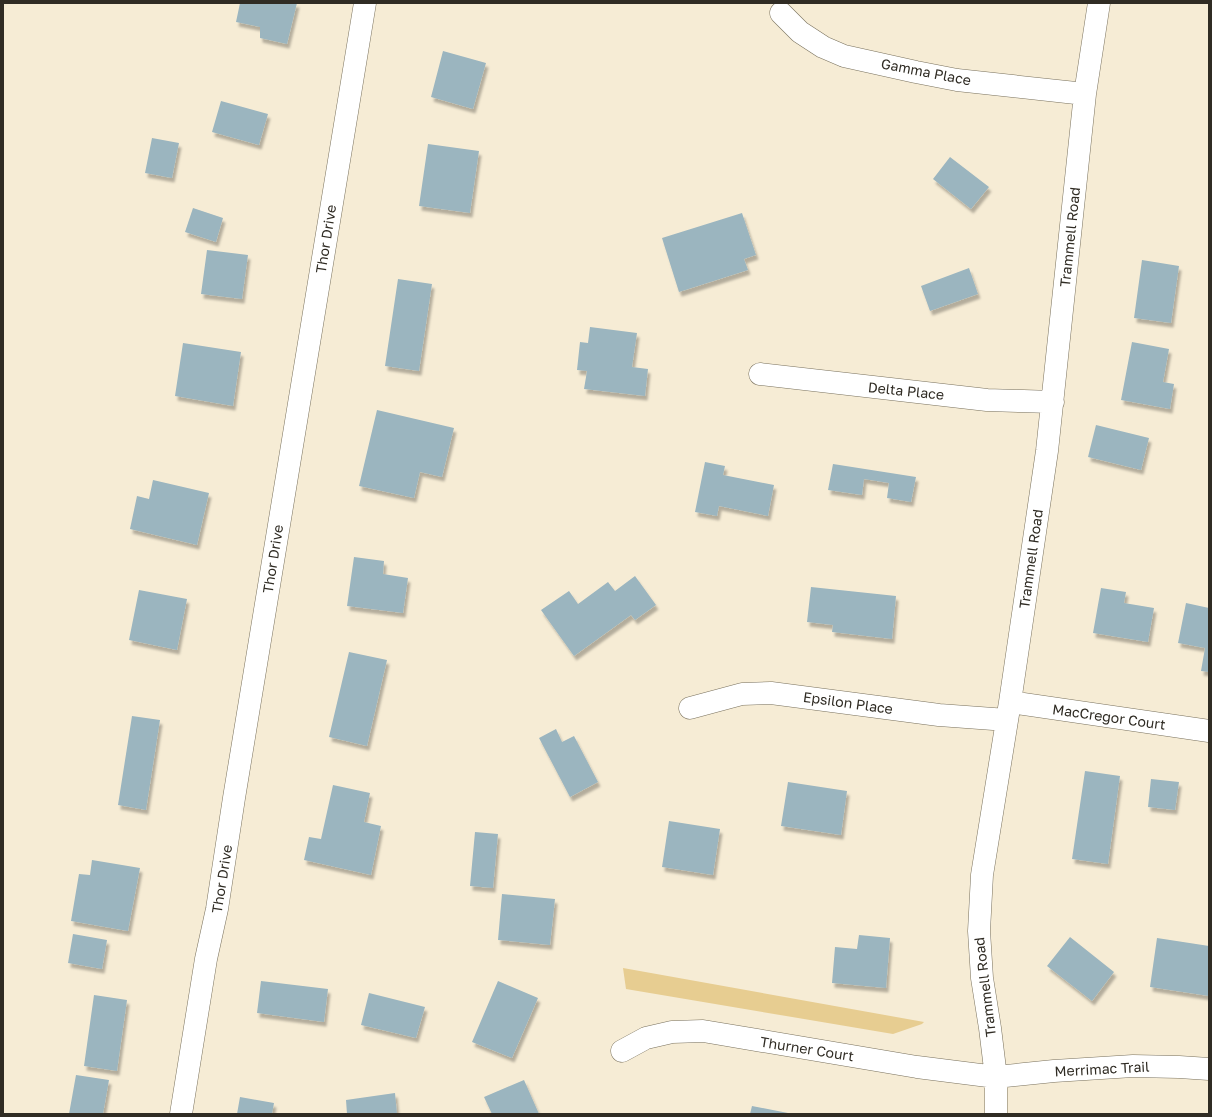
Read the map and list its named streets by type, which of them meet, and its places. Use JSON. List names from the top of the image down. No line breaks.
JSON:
{"streets":{"street":["Gamma Place","Trammell Road","Thor Drive","Delta Place","Epsilon Place","MacCregor Court","Thurner Court","Merrimac Trail"]},"crossings":[["Gamma Place","Trammell Road"],["Trammell Road","Delta Place"],["Trammell Road","Epsilon Place"],["Trammell Road","MacCregor Court"],["Trammell Road","Thurner Court"],["Trammell Road","Merrimac Trail"],["Epsilon Place","MacCregor Court"],["Thurner Court","Merrimac Trail"]]}
